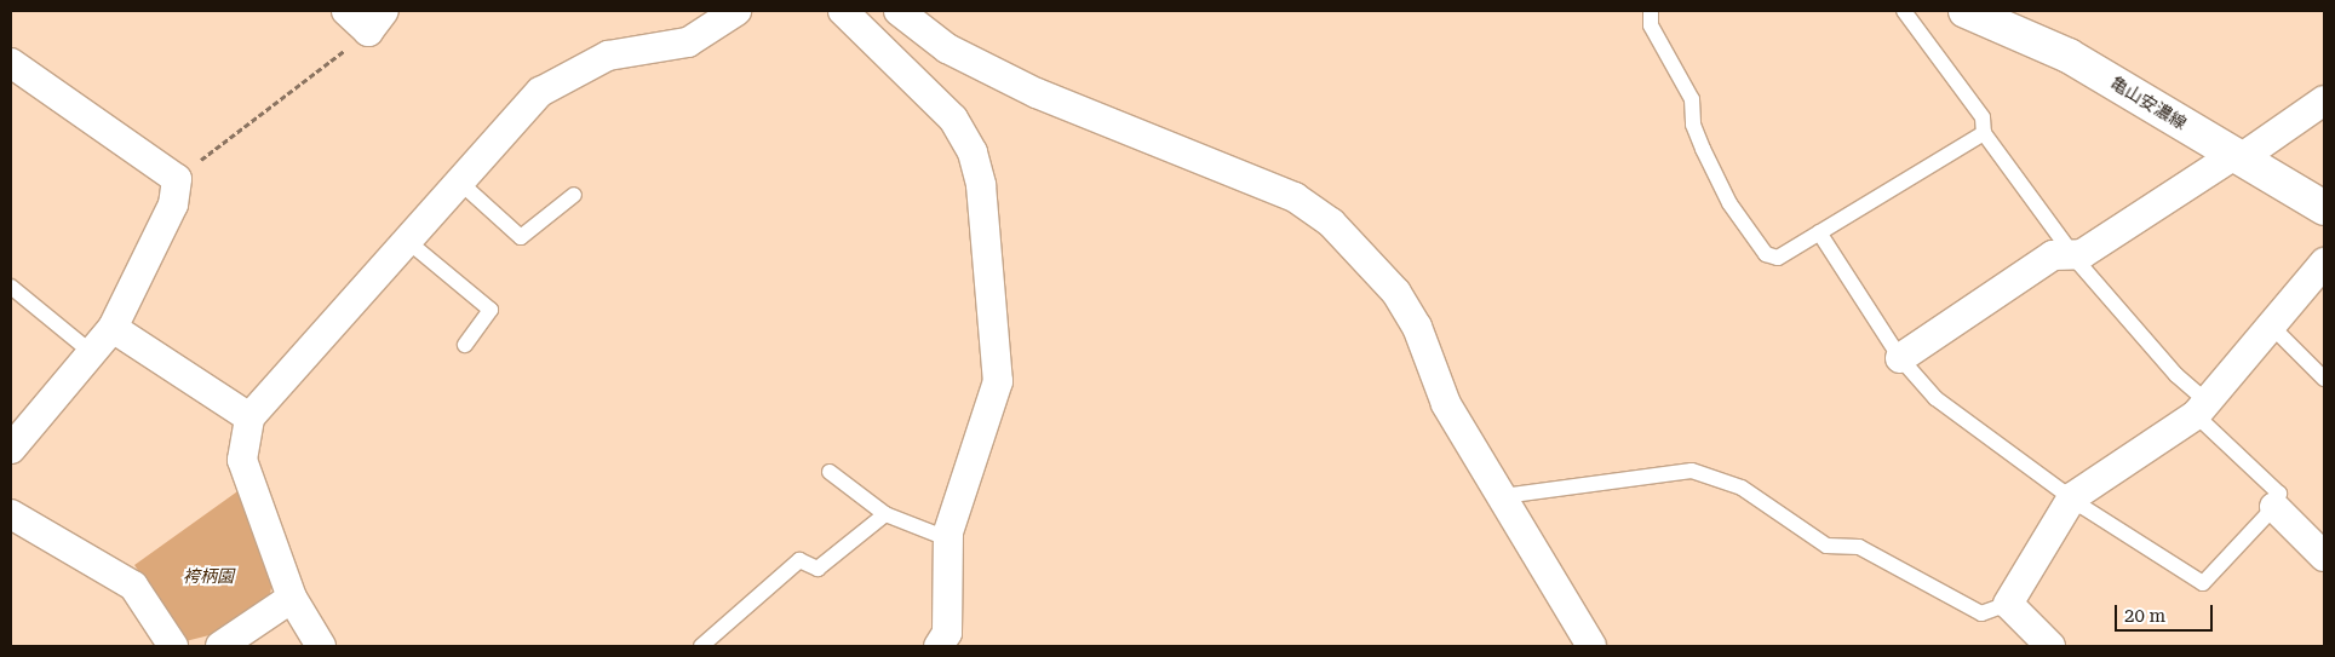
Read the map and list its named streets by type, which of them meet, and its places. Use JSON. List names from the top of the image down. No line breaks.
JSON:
{"streets":{"main road":["亀山安濃線"]},"parks":["袴柄園"],"scale_bar":"20 m"}
